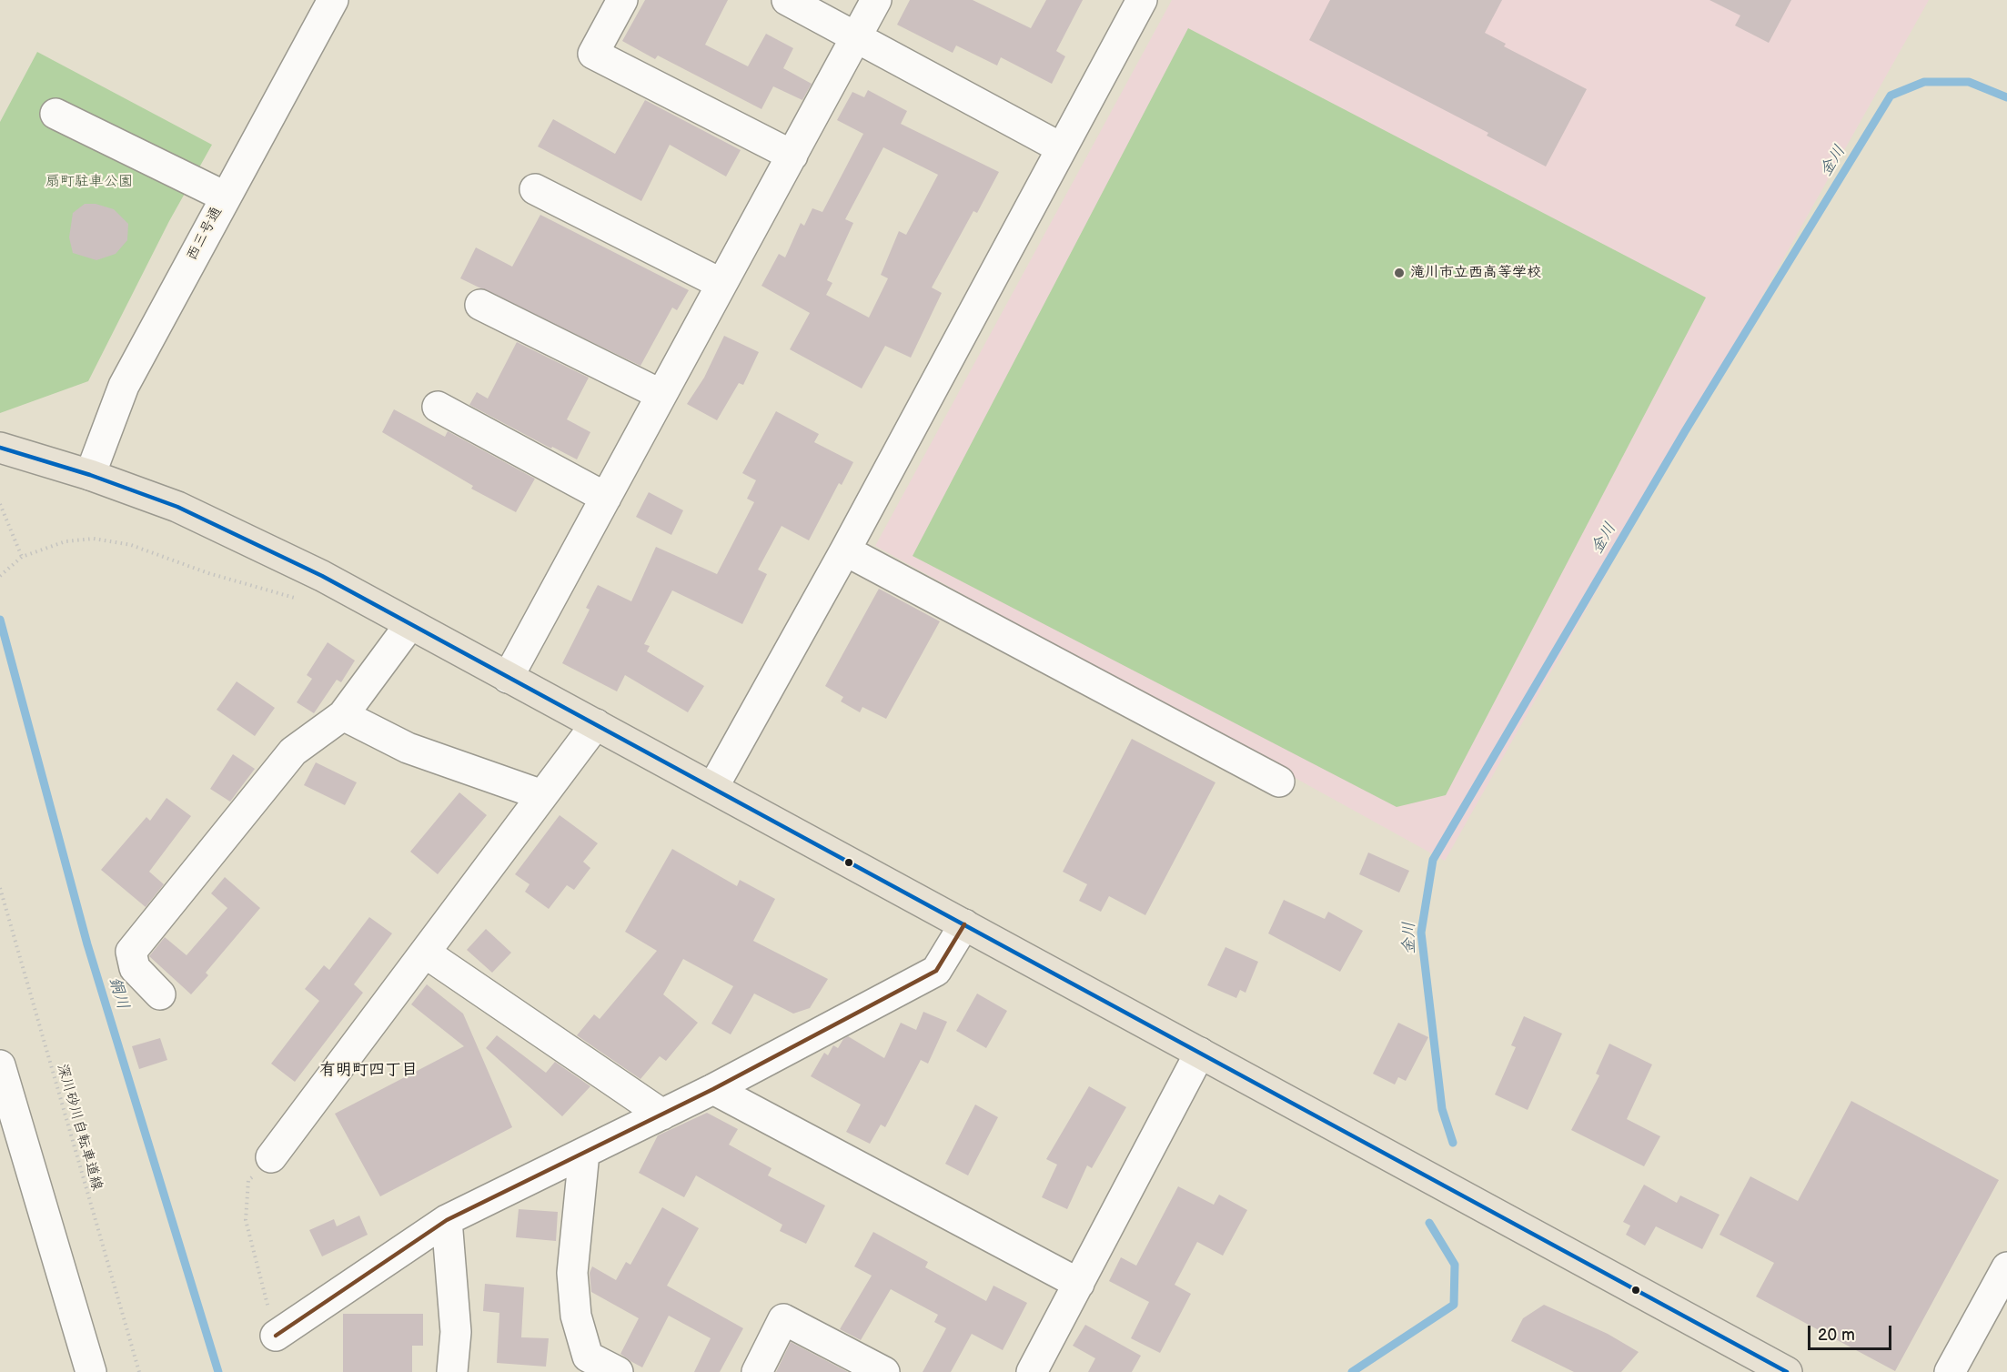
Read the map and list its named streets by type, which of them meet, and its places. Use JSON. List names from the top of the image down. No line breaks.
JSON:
{"streets":{"street":["西三号通"],"path":["深川砂川自転車道線"]},"districts":["有明町四丁目"],"water":["金川","銅川"],"parks":["扇町駐車公園"],"places":["滝川市立西高等学校"],"scale_bar":"20 m"}
